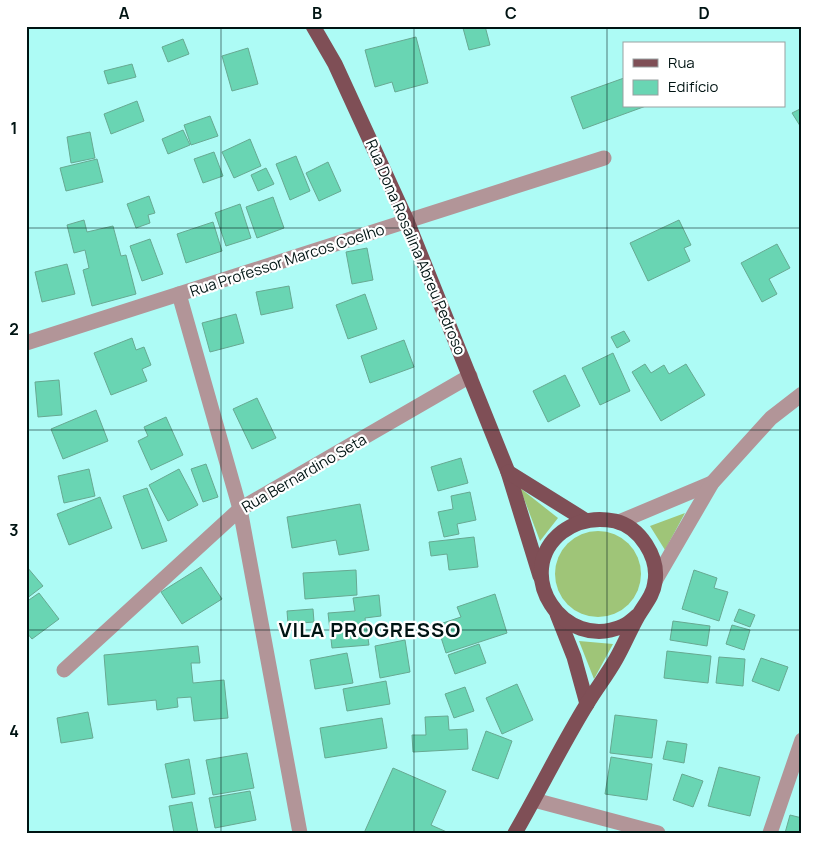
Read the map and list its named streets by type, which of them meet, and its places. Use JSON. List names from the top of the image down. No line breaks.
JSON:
{"streets":{"main road":["Rua Dona Rosalina Abreu Pedroso"],"street":["Rua Professor Marcos Coelho","Rua Bernardino Seta"]},"crossings":[["Rua Dona Rosalina Abreu Pedroso","Rua Professor Marcos Coelho"],["Rua Dona Rosalina Abreu Pedroso","Rua Bernardino Seta"]],"districts":["VILA PROGRESSO"],"legend":["Rua","Edifício"],"grid":{"columns":["A","B","C","D"],"rows":["1","2","3","4"]}}
